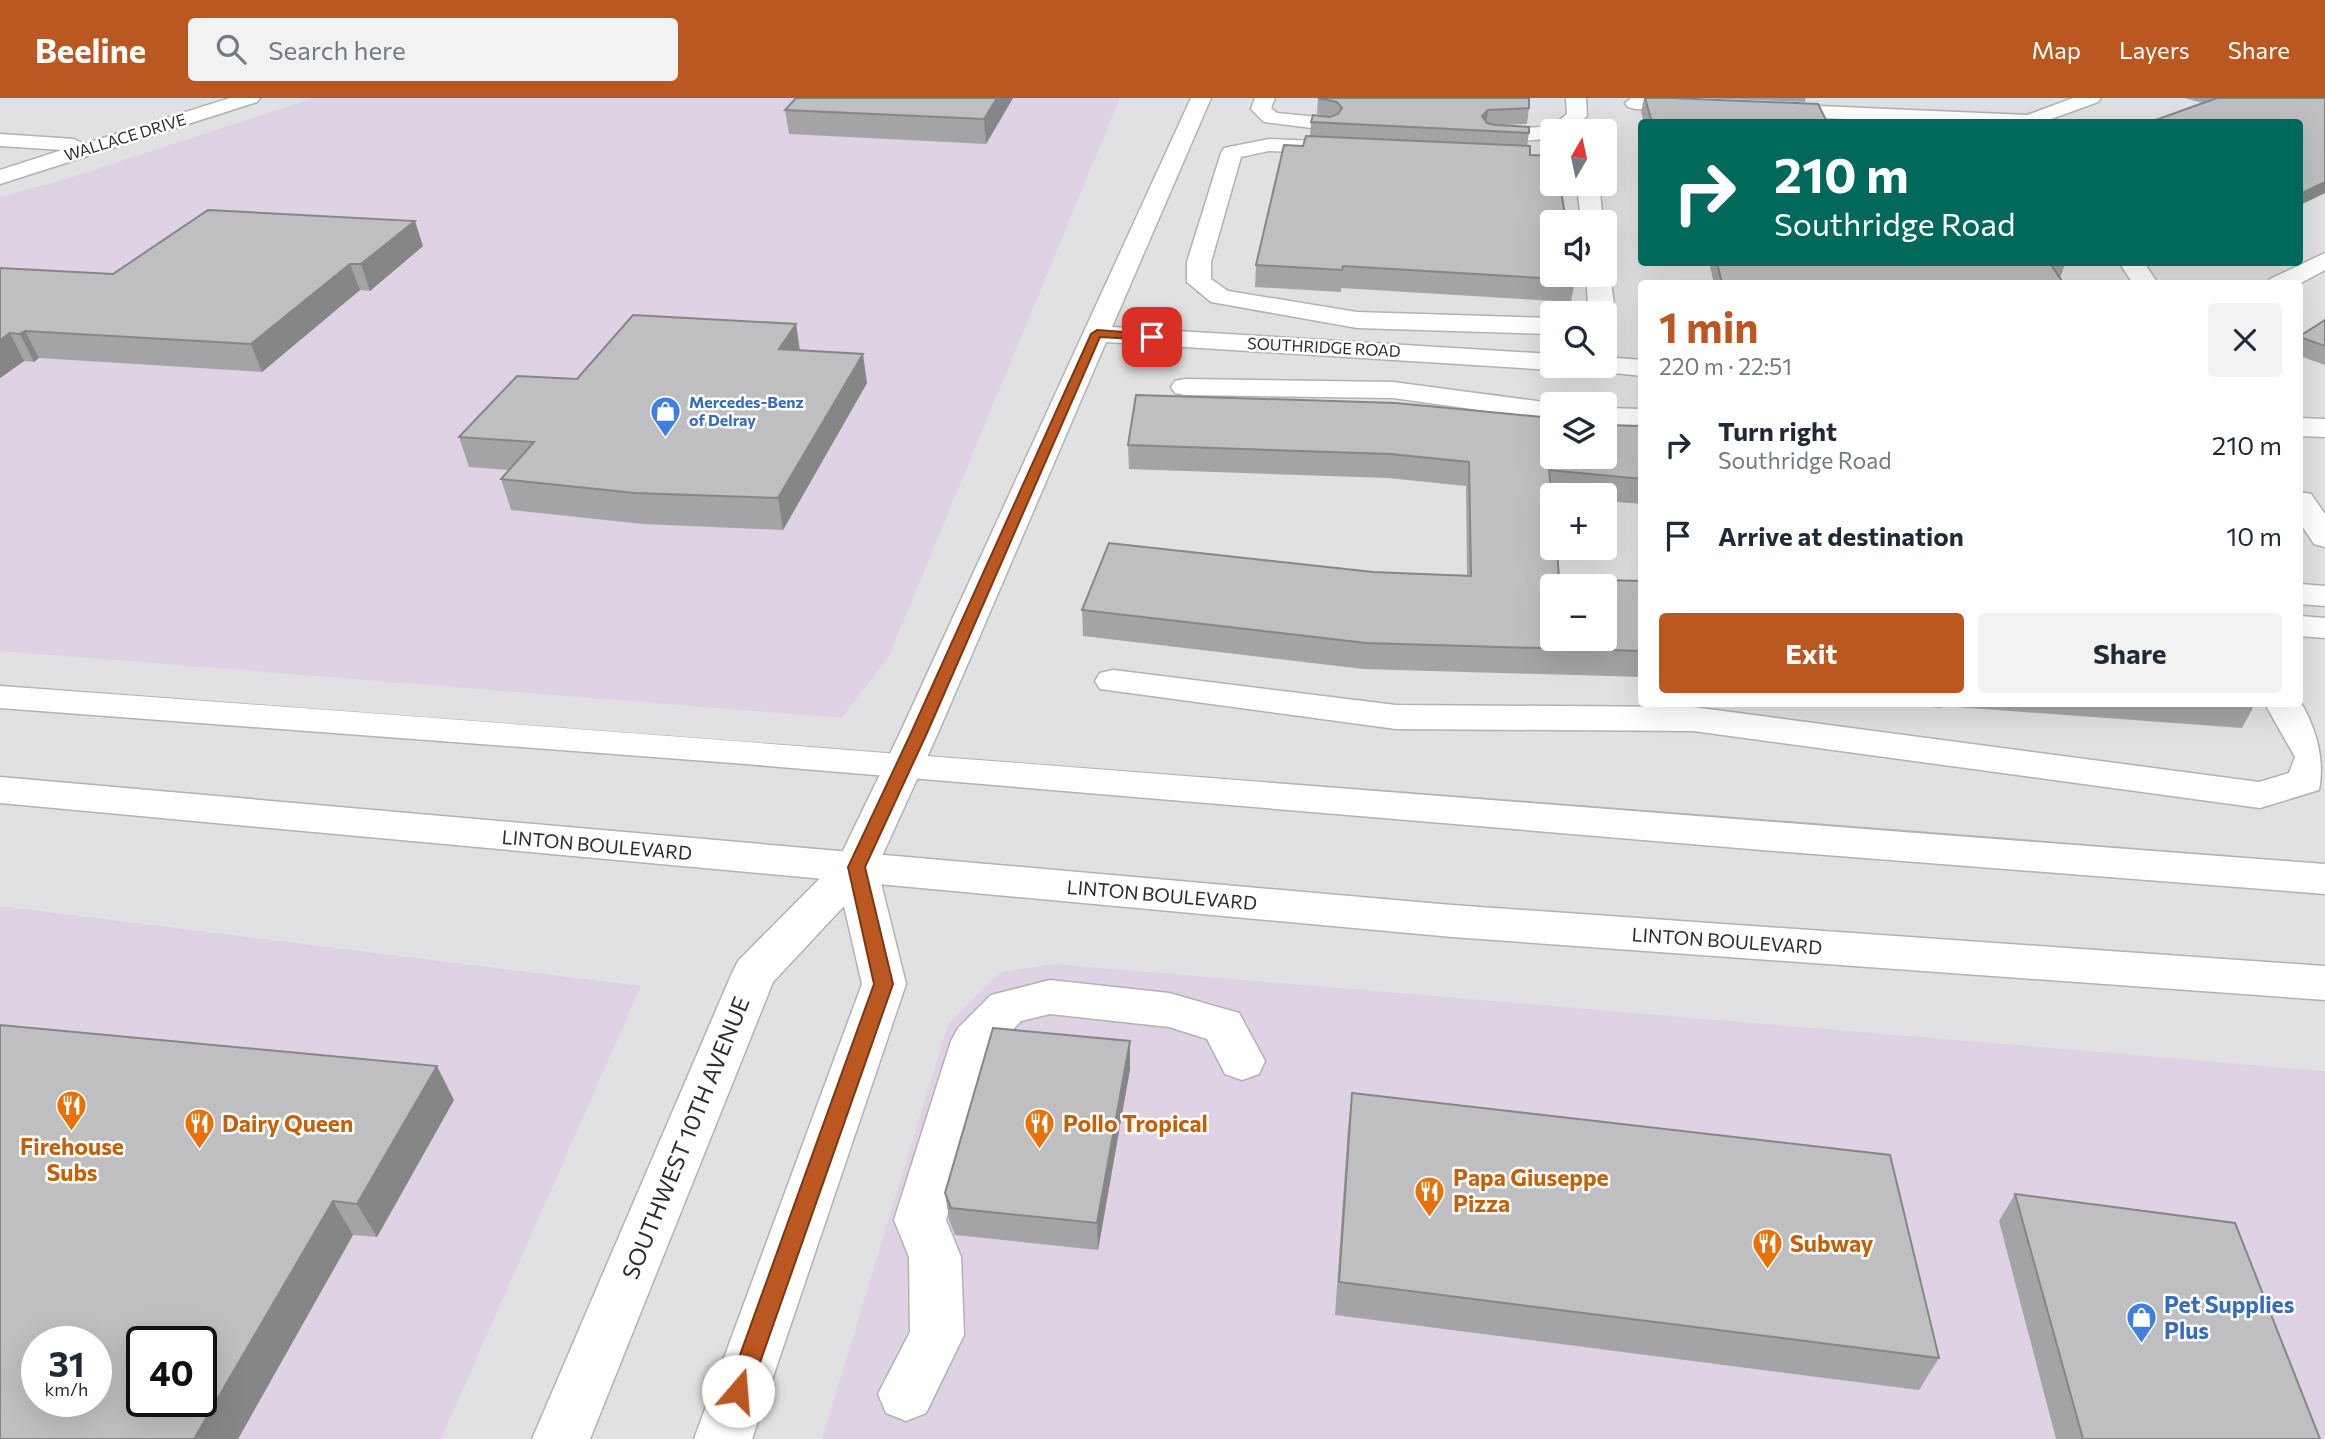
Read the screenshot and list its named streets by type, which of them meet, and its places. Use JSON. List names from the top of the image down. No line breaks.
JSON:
{"streets":{"street":["WALLACE DRIVE","SOUTHRIDGE ROAD","LINTON BOULEVARD","SOUTHWEST 10TH AVENUE"]},"crossings":[["SOUTHRIDGE ROAD","SOUTHWEST 10TH AVENUE"],["LINTON BOULEVARD","SOUTHWEST 10TH AVENUE"]],"places":{"shop":["Mercedes-Benz of Delray","Pet Supplies Plus"],"restaurant":["Firehouse Subs","Dairy Queen","Pollo Tropical","Papa Giuseppe Pizza","Subway"]},"north":"top","page":{"header":"Beeline","search":"Search here","nav":["Map","Layers","Share"],"map_buttons":["+","−"],"turn":["210 m","Southridge Road"],"heading":["1 min","220 m · 22:51"],"list":[{"name":"Turn right","note":"Southridge Road","value":"210 m"},{"name":"Arrive at destination","value":"10 m"}],"buttons":["Exit","Share"],"speed":"31 km/h","limit":"40"}}
